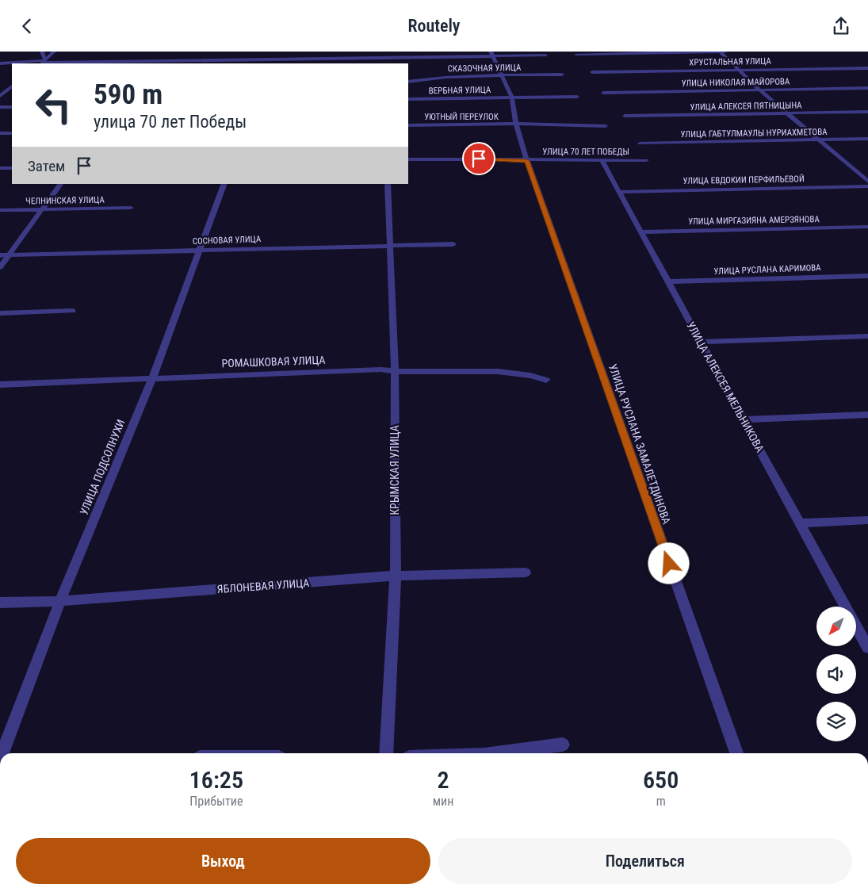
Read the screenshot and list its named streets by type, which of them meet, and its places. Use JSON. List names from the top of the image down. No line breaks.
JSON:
{"streets":{"street":["ХРУСТАЛЬНАЯ УЛИЦА","СКАЗОЧНАЯ УЛИЦА","УЛИЦА НИКОЛАЯ МАЙОРОВА","ВЕРБНАЯ УЛИЦА","УЛИЦА АЛЕКСЕЯ ПЯТНИЦЫНА","УЮТНЫЙ ПЕРЕУЛОК","УЛИЦА ГАБТУЛМАУЛЫ НУРИАХМЕТОВА","УЛИЦА 70 ЛЕТ ПОБЕДЫ","УЛИЦА ЕВДОКИИ ПЕРФИЛЬЕВОЙ","ЧЕЛНИНСКАЯ УЛИЦА","УЛИЦА МИРГАЗИЯНА АМЕРЗЯНОВА","СОСНОВАЯ УЛИЦА","УЛИЦА РУСЛАНА КАРИМОВА","РОМАШКОВАЯ УЛИЦА","УЛИЦА АЛЕКСЕЯ МЕЛЬНИКОВА","УЛИЦА РУСЛАНА ЗАМАЛЕТДИНОВА","УЛИЦА ПОДСОЛНУХИ","КРЫМСКАЯ УЛИЦА","ЯБЛОНЕВАЯ УЛИЦА"]},"crossings":[["СКАЗОЧНАЯ УЛИЦА","УЛИЦА РУСЛАНА ЗАМАЛЕТДИНОВА"],["ВЕРБНАЯ УЛИЦА","УЛИЦА РУСЛАНА ЗАМАЛЕТДИНОВА"],["УЮТНЫЙ ПЕРЕУЛОК","УЛИЦА РУСЛАНА ЗАМАЛЕТДИНОВА"],["УЛИЦА 70 ЛЕТ ПОБЕДЫ","УЛИЦА АЛЕКСЕЯ МЕЛЬНИКОВА"],["УЛИЦА 70 ЛЕТ ПОБЕДЫ","УЛИЦА РУСЛАНА ЗАМАЛЕТДИНОВА"],["УЛИЦА ЕВДОКИИ ПЕРФИЛЬЕВОЙ","УЛИЦА АЛЕКСЕЯ МЕЛЬНИКОВА"],["УЛИЦА МИРГАЗИЯНА АМЕРЗЯНОВА","УЛИЦА АЛЕКСЕЯ МЕЛЬНИКОВА"],["СОСНОВАЯ УЛИЦА","УЛИЦА ПОДСОЛНУХИ"],["СОСНОВАЯ УЛИЦА","КРЫМСКАЯ УЛИЦА"],["УЛИЦА РУСЛАНА КАРИМОВА","УЛИЦА АЛЕКСЕЯ МЕЛЬНИКОВА"],["РОМАШКОВАЯ УЛИЦА","УЛИЦА ПОДСОЛНУХИ"],["РОМАШКОВАЯ УЛИЦА","КРЫМСКАЯ УЛИЦА"],["УЛИЦА ПОДСОЛНУХИ","ЯБЛОНЕВАЯ УЛИЦА"],["КРЫМСКАЯ УЛИЦА","ЯБЛОНЕВАЯ УЛИЦА"]],"north":"bottom left","page":{"header":"Routely","turn":["590 m","улица 70 лет Победы"],"then":"Затем","eta":["16:25","Прибытие","2","мин","650","m"],"buttons":["Выход","Поделиться"]}}
